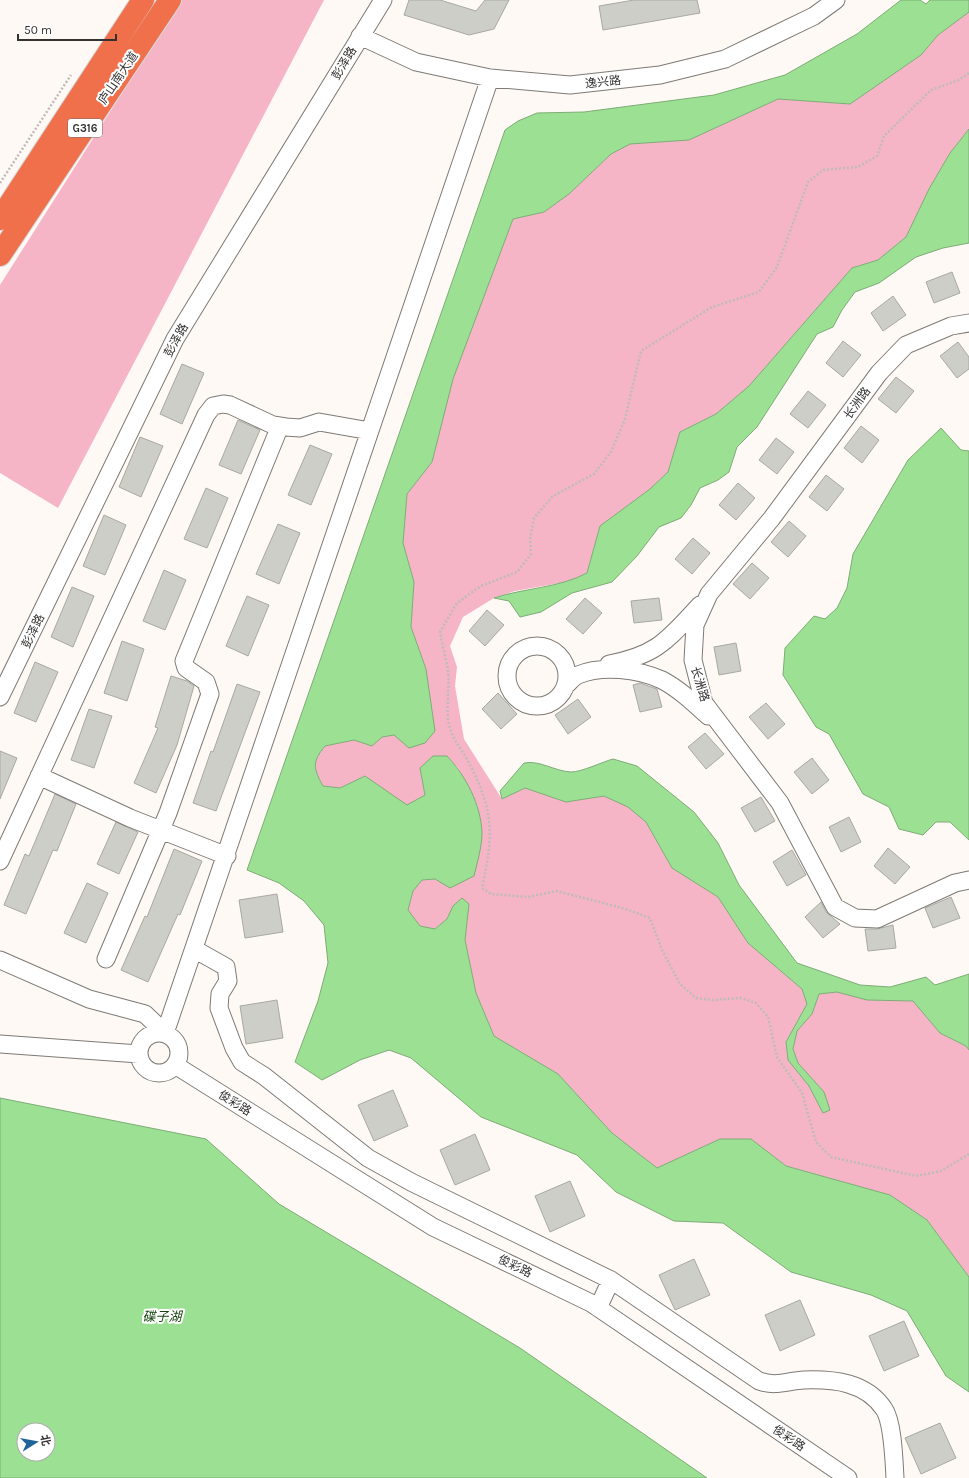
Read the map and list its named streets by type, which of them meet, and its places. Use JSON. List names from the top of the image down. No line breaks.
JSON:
{"streets":{"highway":["庐山南大道","G316"],"street":["彭泽路","逸兴路","长洲路","俊彩路"]},"crossings":[["彭泽路","逸兴路"]],"water":["碟子湖"],"scale_bar":"50 m","north":"right"}
